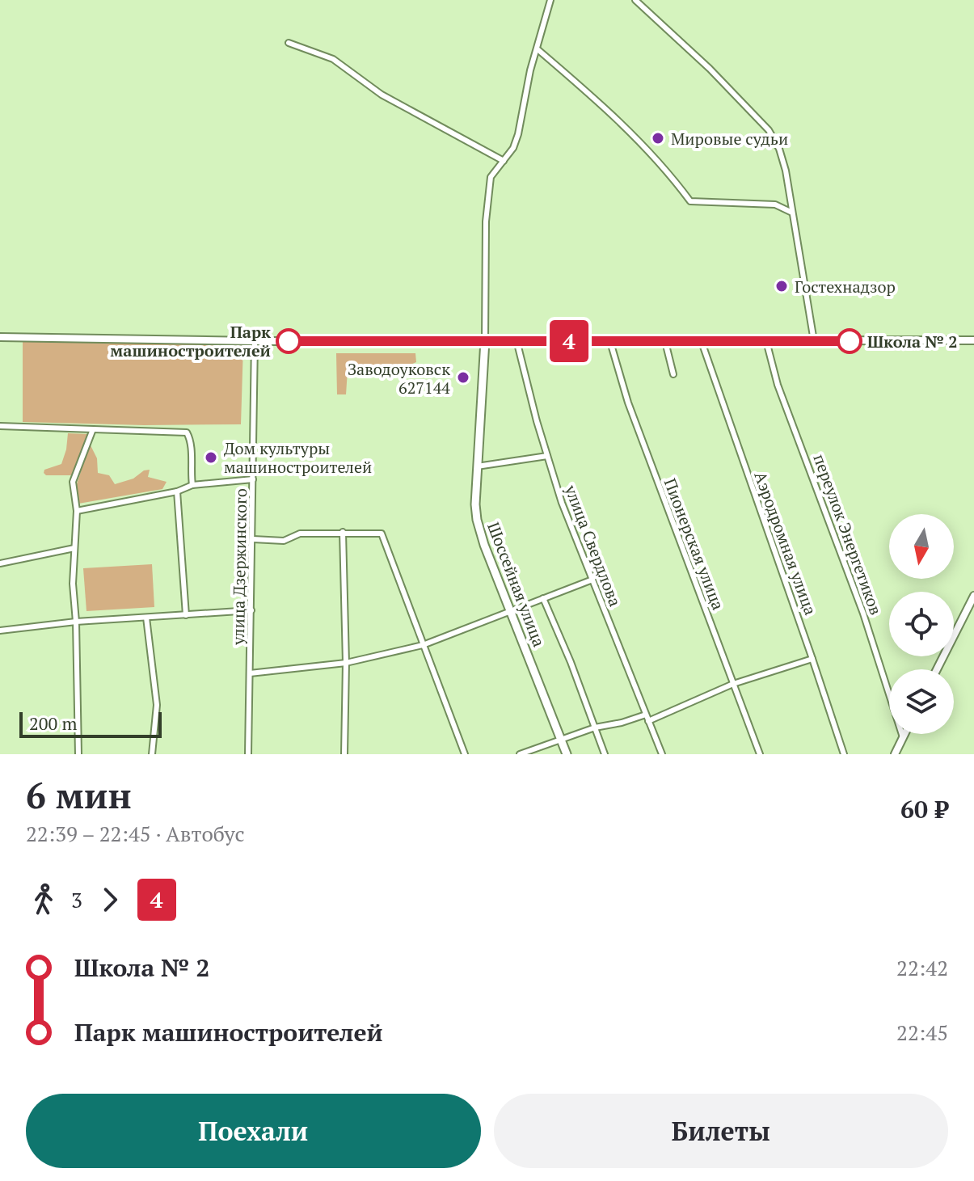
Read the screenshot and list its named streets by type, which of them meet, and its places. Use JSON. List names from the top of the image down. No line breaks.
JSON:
{"streets":{"main road":["Шоссейная улица"],"street":["переулок Энергетиков","Аэродромная улица","Пионерская улица","улица Свердлова","улица Дзержинского"]},"places":["Мировые судьи","Гостехнадзор","Парк машиностроителей","Школа № 2","Заводоуковск 627144","Дом культуры машиностроителей"],"lines":["bus line 4"],"scale_bar":"200 m","north":"bottom","page":{"on_map":"4","scale":"200 m","heading":["6 мин","22:39 – 22:45 · Автобус","60 ₽"],"legs":["3","4"],"list":[{"name":"Школа № 2","value":"22:42"},{"name":"Парк машиностроителей","value":"22:45"}],"buttons":["Поехали","Билеты"]}}
